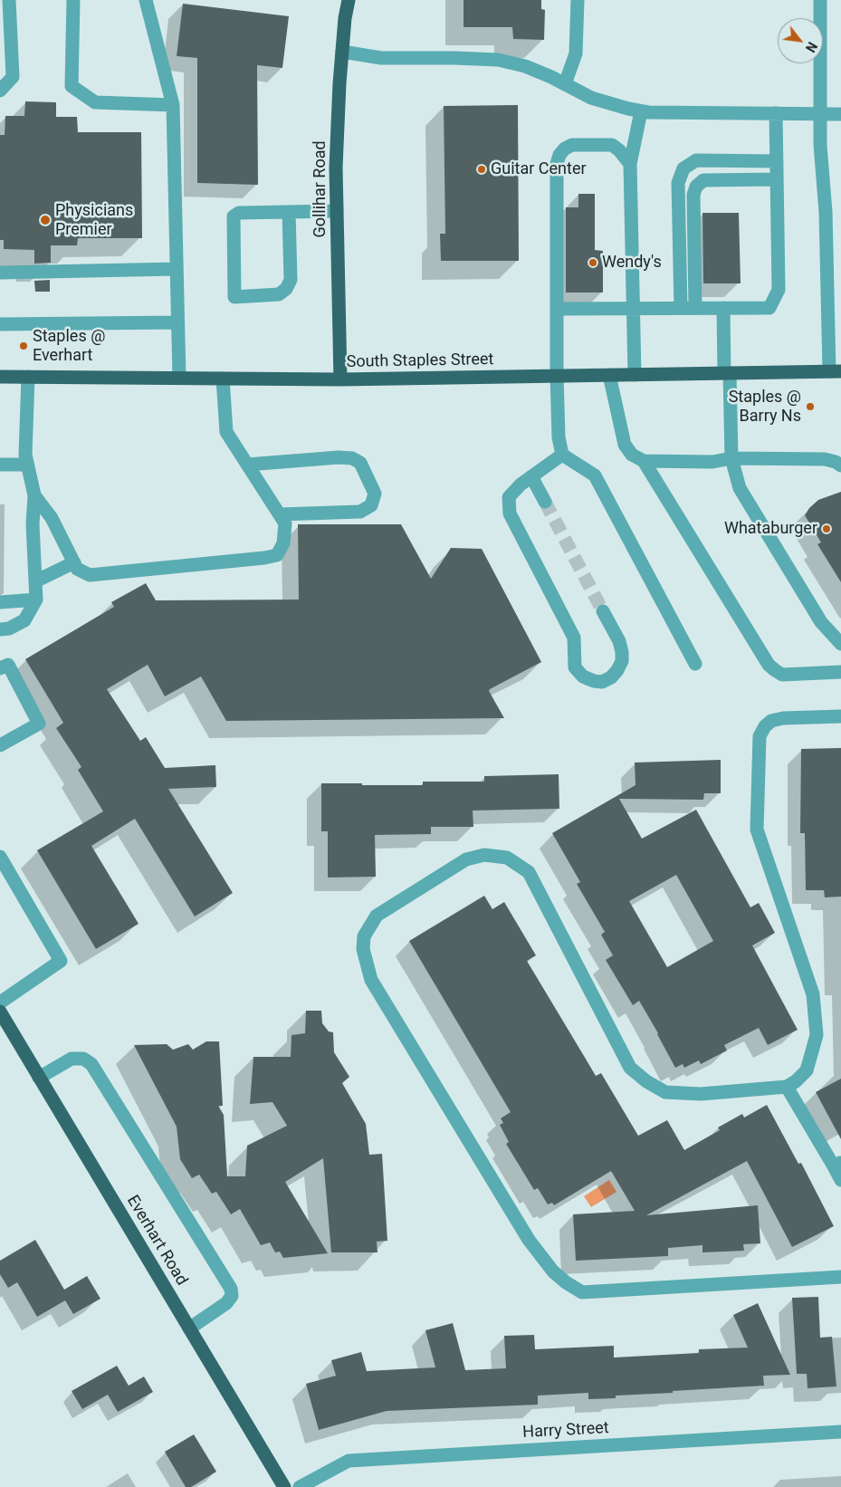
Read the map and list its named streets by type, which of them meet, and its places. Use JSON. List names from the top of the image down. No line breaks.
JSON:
{"streets":{"main road":["Gollihar Road","South Staples Street","Everhart Road"],"street":["Harry Street"]},"crossings":[["Gollihar Road","South Staples Street"]],"places":["Guitar Center","Physicians Premier","Wendy's","Staples @ Everhart","Staples @ Barry Ns","Whataburger"],"north":"bottom right"}
